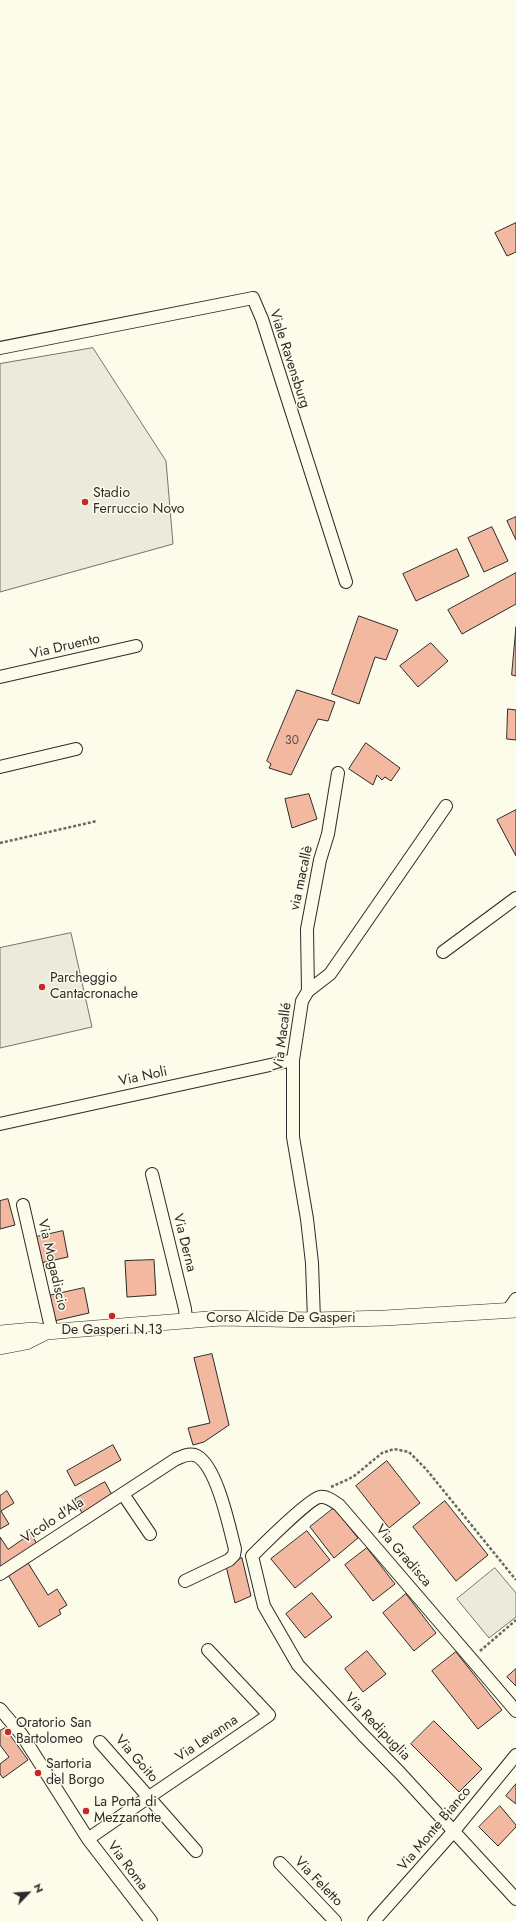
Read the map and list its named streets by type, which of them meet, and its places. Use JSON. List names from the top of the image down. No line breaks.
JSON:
{"streets":{"street":["Viale Ravensburg","Via Druento","via macallè","Via Macallé","Via Noli","Via Derna","Via Mogadiscio","Corso Alcide De Gasperi","Vicolo d'Ala","Via Gradisca","Via Redipuglia","Via Levanna","Via Goito","Via Monte Bianco","Via Roma","Via Feletto"]},"crossings":[["via macallè","Via Macallé"],["Via Macallé","Via Noli"],["Via Macallé","Corso Alcide De Gasperi"],["Via Derna","Corso Alcide De Gasperi"],["Via Mogadiscio","Corso Alcide De Gasperi"],["Via Gradisca","Via Redipuglia"],["Via Redipuglia","Via Monte Bianco"],["Via Levanna","Via Goito"],["Via Levanna","Via Roma"]],"places":["Stadio Ferruccio Novo","Parcheggio Cantacronache","De Gasperi N.13","Oratorio San Bartolomeo","Sartoria del Borgo","La Porta di Mezzanotte"],"house_numbers":["30"],"north":"top right"}
